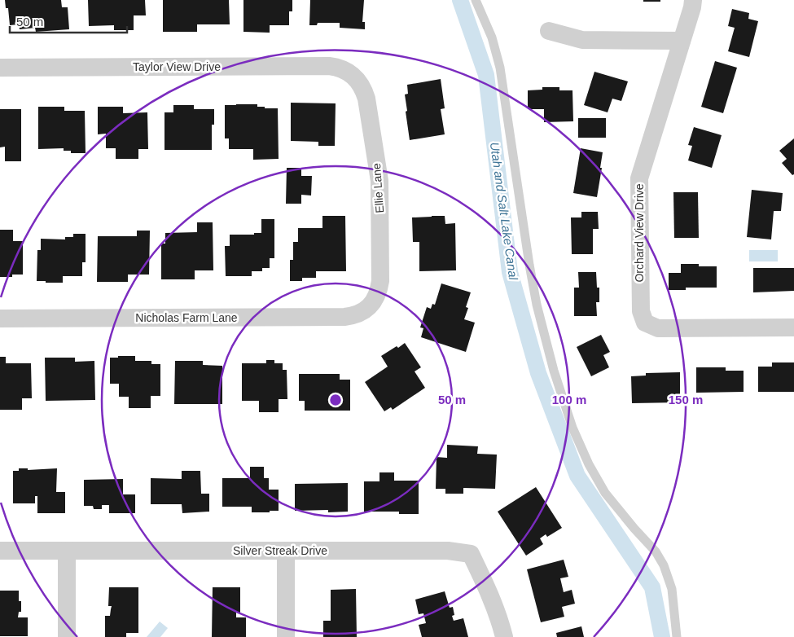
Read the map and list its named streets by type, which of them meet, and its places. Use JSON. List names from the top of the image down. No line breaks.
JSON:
{"streets":{"street":["Taylor View Drive","Ellie Lane","Orchard View Drive","Nicholas Farm Lane","Silver Streak Drive"]},"crossings":[["Taylor View Drive","Ellie Lane"],["Ellie Lane","Nicholas Farm Lane"]],"water":["Utah and Salt Lake Canal"],"scale_bar":"50 m","rings":["50 m","100 m","150 m"]}
